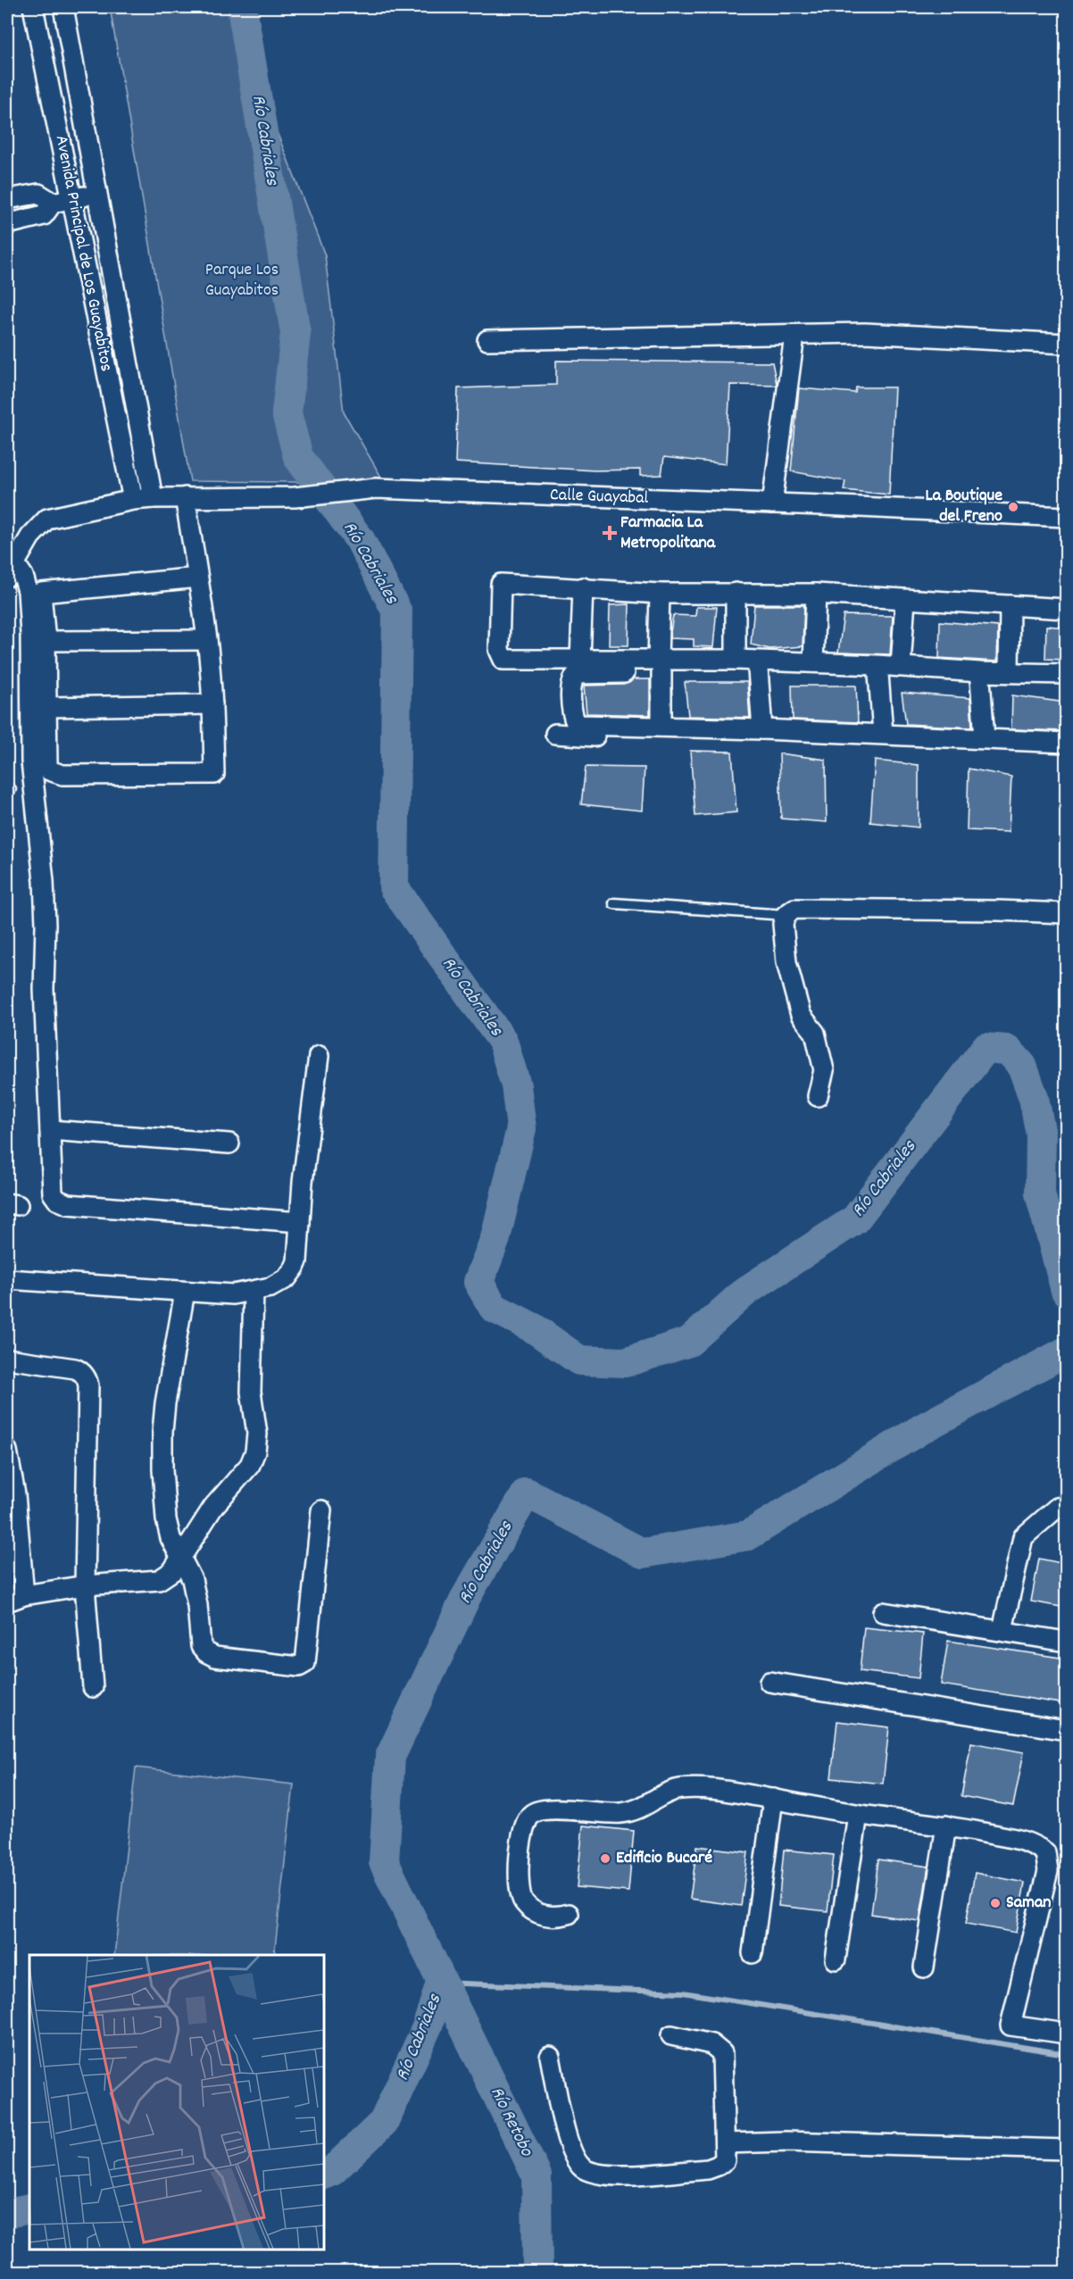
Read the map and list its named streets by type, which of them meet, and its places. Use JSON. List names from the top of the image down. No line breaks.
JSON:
{"streets":{"street":["Avenida Principal de Los Guayabitos","Calle Guayabal"]},"crossings":[["Avenida Principal de Los Guayabitos","Calle Guayabal"]],"water":["Río Cabriales","Río Retobo"],"parks":["Parque Los Guayabitos"],"places":{"other":["La Boutique del Freno","Edificio Bucaré","Saman"],"health":["Farmacia La Metropolitana"]}}
